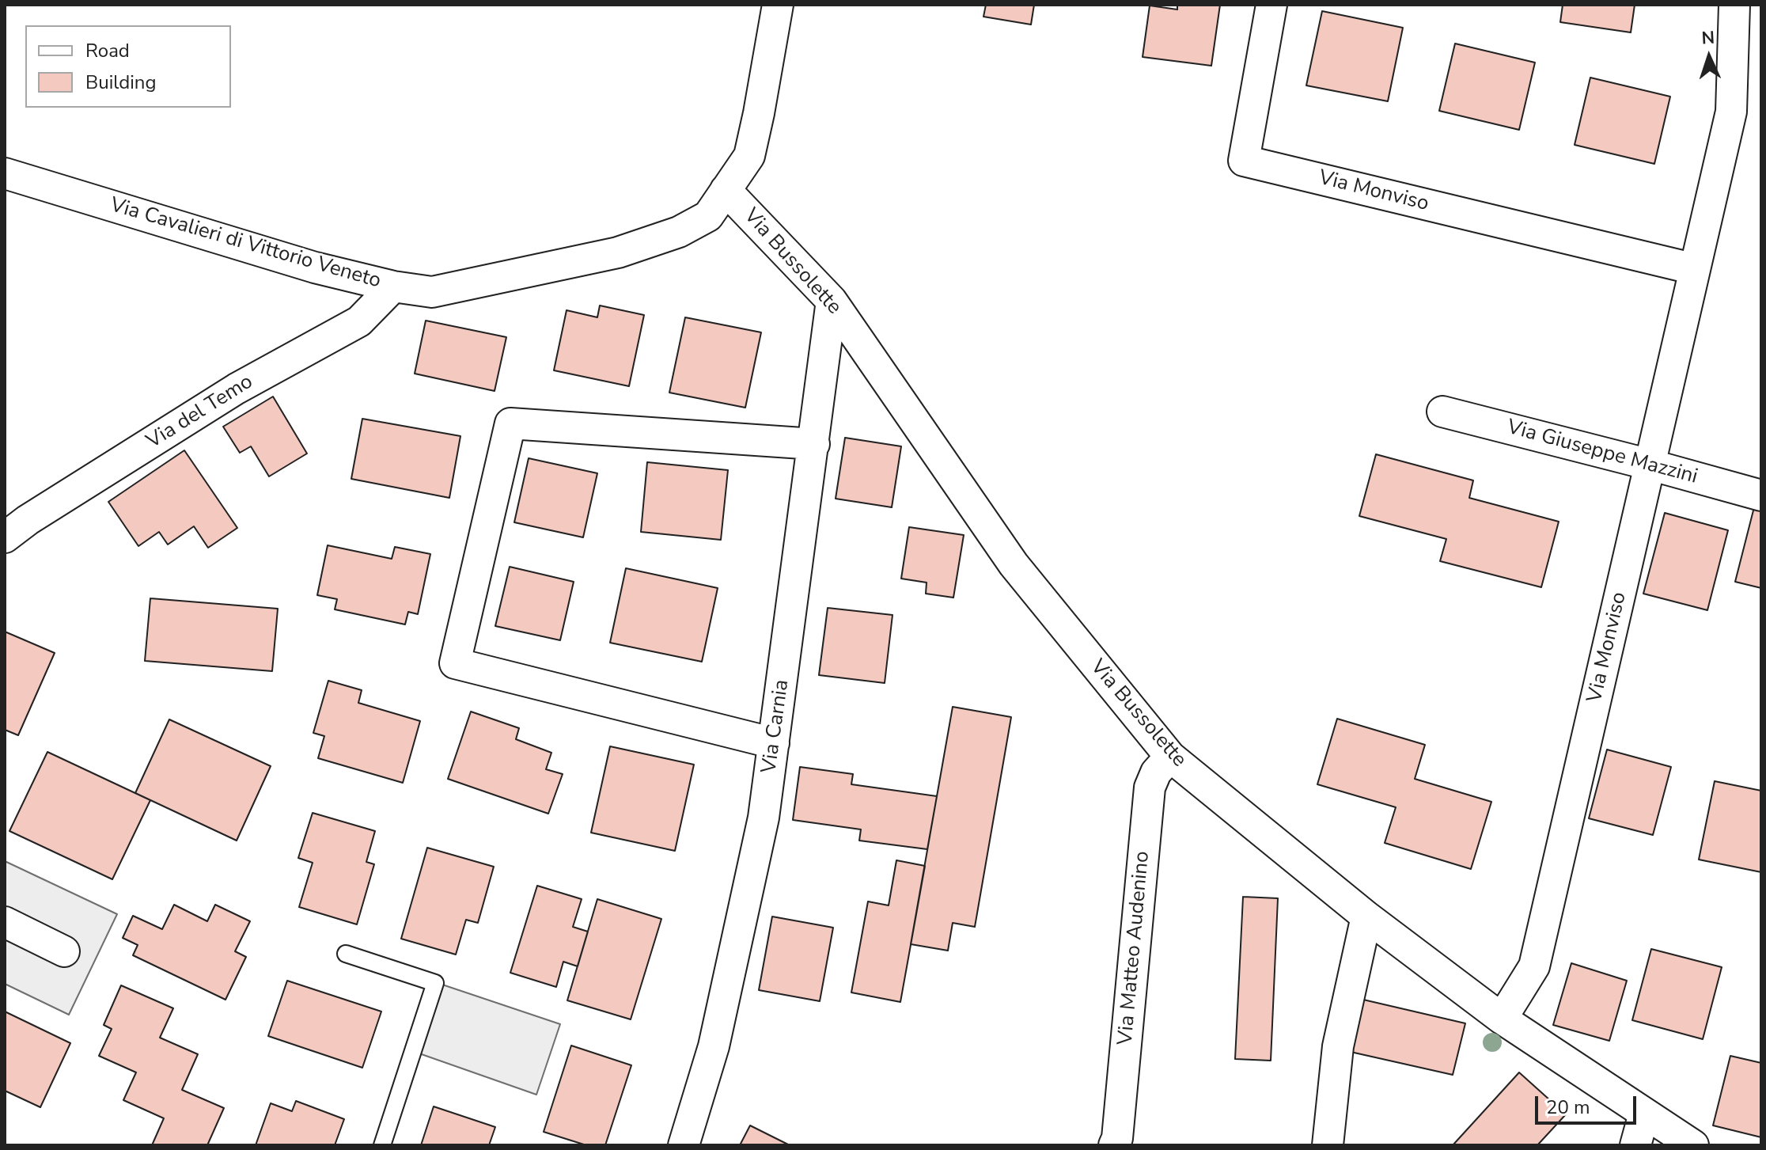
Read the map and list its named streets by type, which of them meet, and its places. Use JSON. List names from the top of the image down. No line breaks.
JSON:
{"streets":{"street":["Via Monviso","Via Cavalieri di Vittorio Veneto","Via Bussolette","Via del Temo","Via Giuseppe Mazzini","Via Carnia","Via Matteo Audenino"]},"crossings":[["Via Monviso","Via Bussolette"],["Via Monviso","Via Giuseppe Mazzini"],["Via Cavalieri di Vittorio Veneto","Via Bussolette"],["Via Cavalieri di Vittorio Veneto","Via del Temo"],["Via Bussolette","Via Carnia"],["Via Bussolette","Via Matteo Audenino"]],"legend":["Road","Building"],"scale_bar":"20 m","north":"top"}
